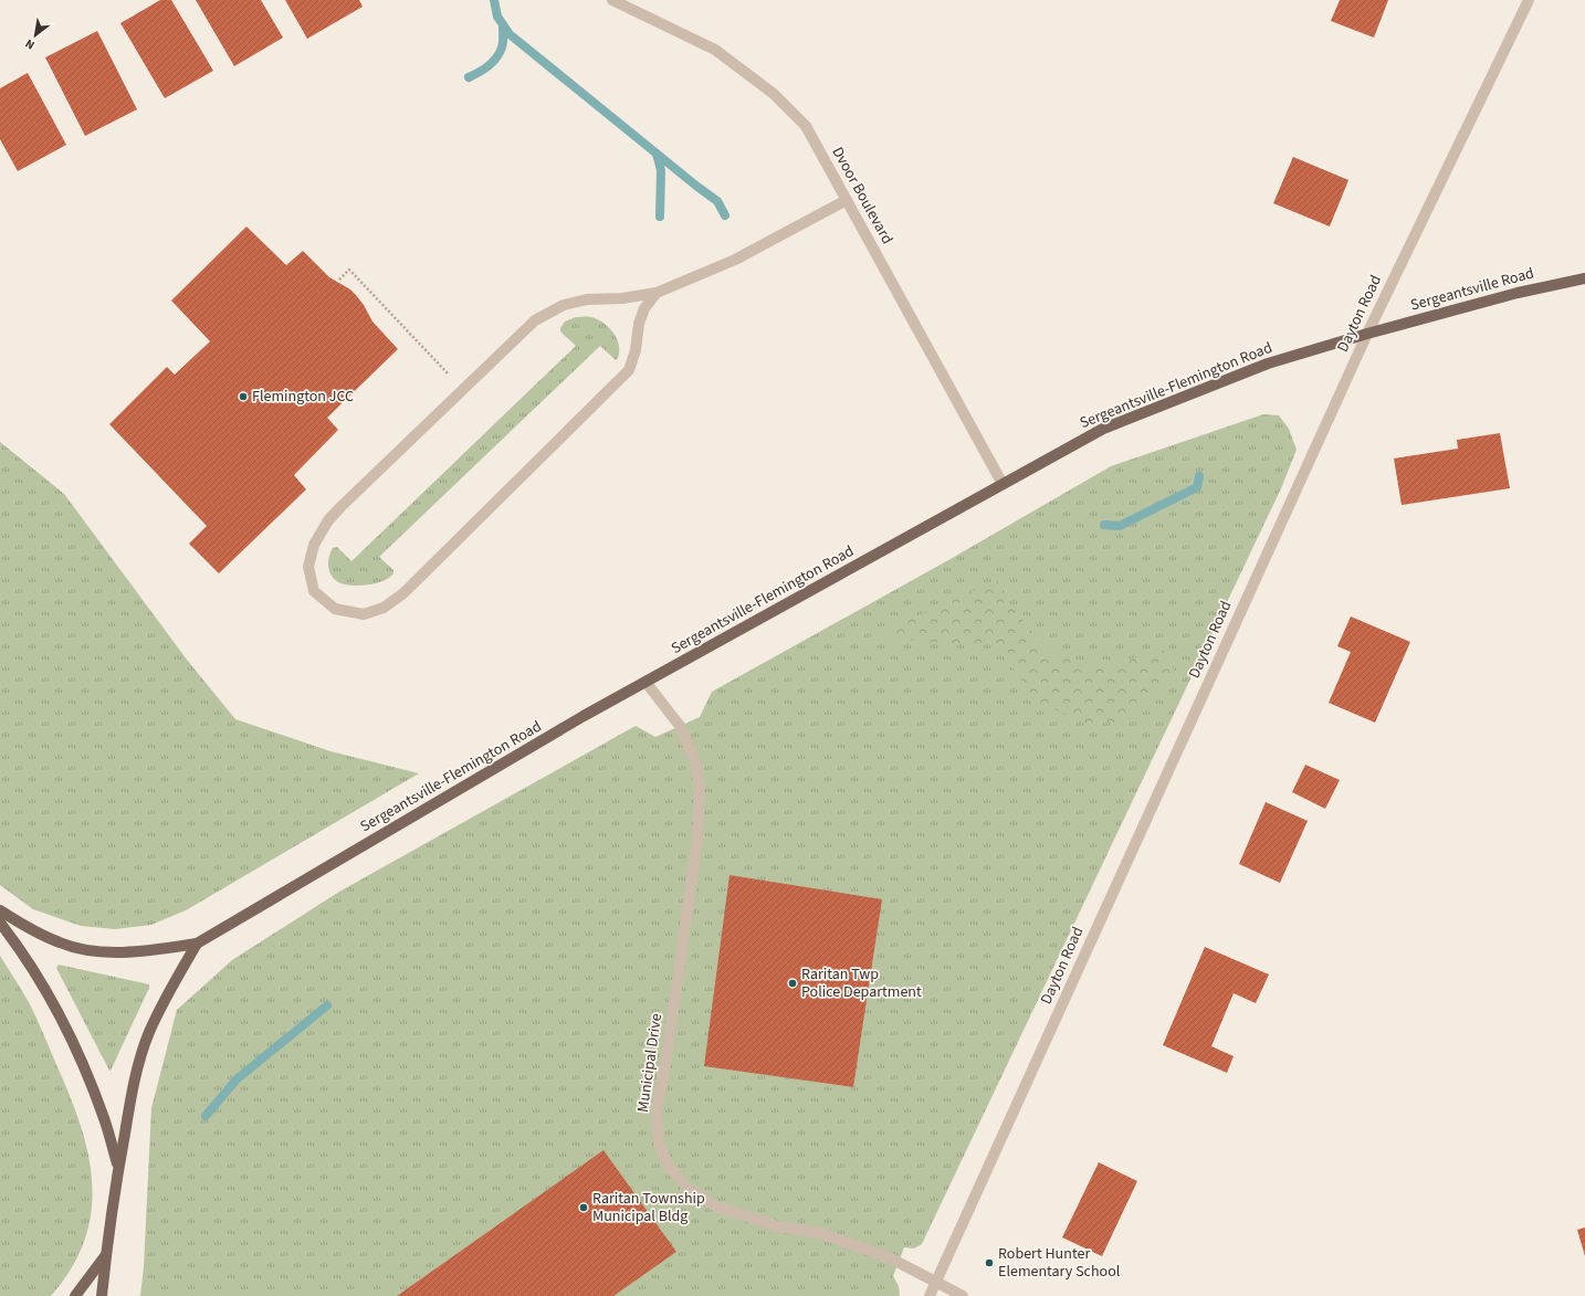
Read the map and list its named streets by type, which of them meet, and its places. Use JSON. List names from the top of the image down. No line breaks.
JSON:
{"streets":{"main road":["Sergeantsville Road","Sergeantsville-Flemington Road"],"street":["Dvoor Boulevard","Dayton Road","Municipal Drive"]},"crossings":[["Dvoor Boulevard","Sergeantsville-Flemington Road"],["Sergeantsville Road","Dayton Road"],["Sergeantsville Road","Sergeantsville-Flemington Road"],["Dayton Road","Sergeantsville-Flemington Road"],["Dayton Road","Municipal Drive"],["Sergeantsville-Flemington Road","Municipal Drive"]],"places":["Flemington JCC","Raritan Twp Police Department","Raritan Township Municipal Bldg","Robert Hunter Elementary School"],"north":"bottom left"}
